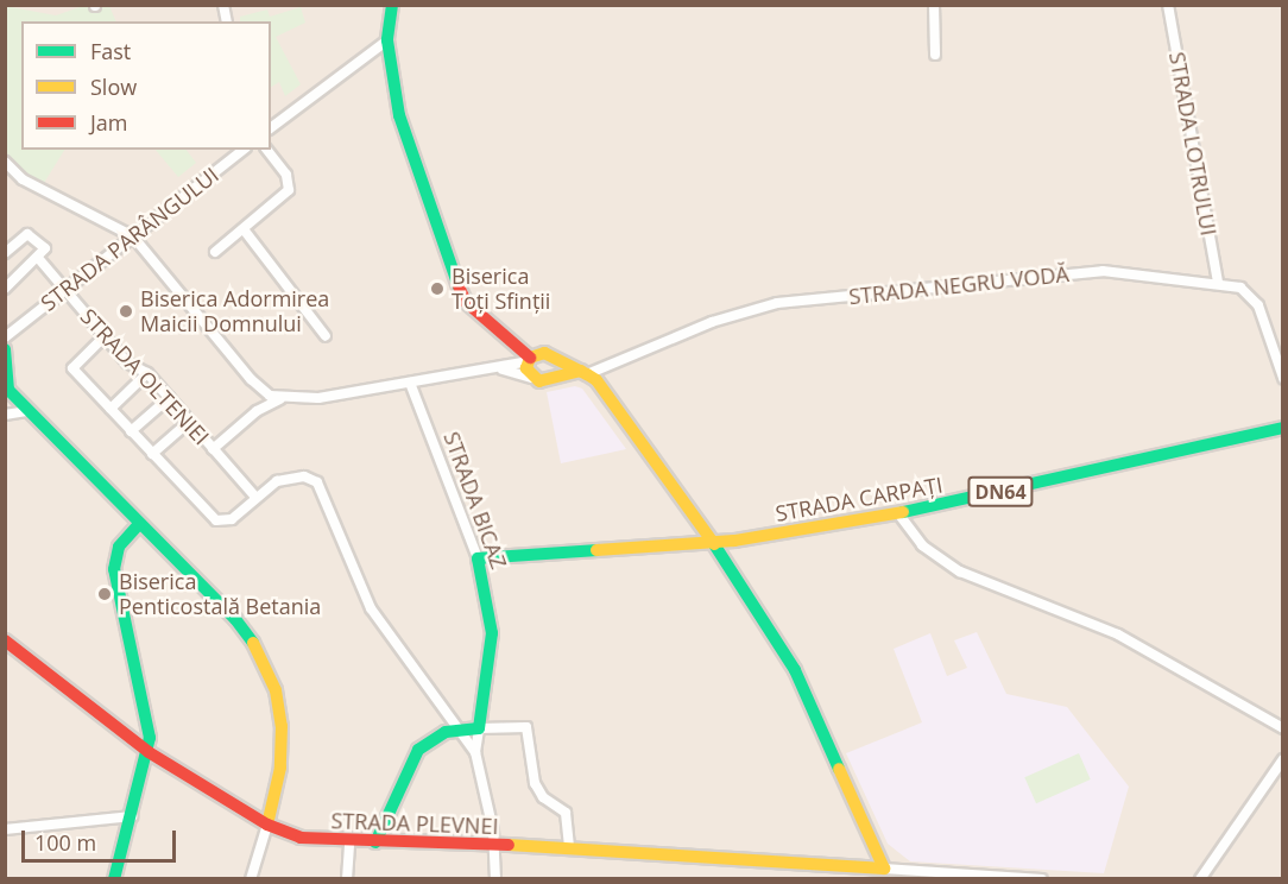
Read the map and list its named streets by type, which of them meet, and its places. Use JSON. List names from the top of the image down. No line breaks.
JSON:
{"streets":{"main road":["DN64","STRADA CARPAȚI","STRADA BICAZ","STRADA PLEVNEI"],"street":["STRADA LOTRULUI","STRADA PARÂNGULUI","STRADA NEGRU VODĂ","STRADA OLTENIEI"]},"crossings":[["STRADA LOTRULUI","STRADA NEGRU VODĂ"],["STRADA PARÂNGULUI","STRADA OLTENIEI"],["STRADA CARPAȚI","STRADA BICAZ"],["STRADA BICAZ","STRADA PLEVNEI"]],"places":["Biserica Toți Sfinții","Biserica Adormirea Maicii Domnului","Biserica Penticostală Betania"],"legend":["Fast","Slow","Jam"],"scale_bar":"100 m"}
